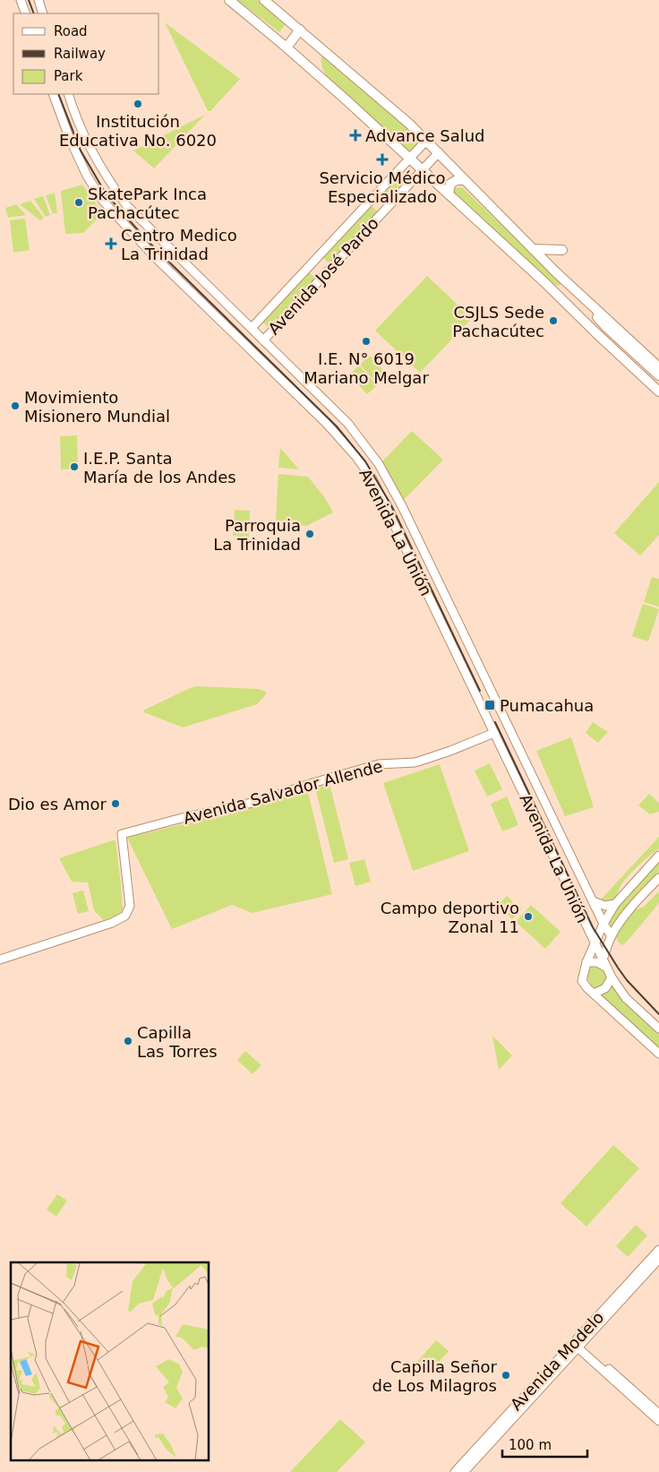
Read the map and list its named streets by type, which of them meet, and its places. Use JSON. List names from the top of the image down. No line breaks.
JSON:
{"streets":{"street":["Avenida José Pardo","Avenida La Unión","Avenida Salvador Allende","Avenida Modelo"]},"crossings":[["Avenida José Pardo","Avenida La Unión"],["Avenida La Unión","Avenida Salvador Allende"]],"places":{"other":["Institución Educativa No. 6020","SkatePark Inca Pachacútec","CSJLS Sede Pachacútec","I.E. N° 6019 Mariano Melgar","Movimiento Misionero Mundial","I.E.P. Santa María de los Andes","Parroquia La Trinidad","Dio es Amor","Campo deportivo Zonal 11","Capilla Las Torres","Capilla Señor de Los Milagros"],"health":["Advance Salud","Servicio Médico Especializado","Centro Medico La Trinidad"],"transit":["Pumacahua"]},"legend":["Road","Railway","Park"],"scale_bar":"100 m"}
